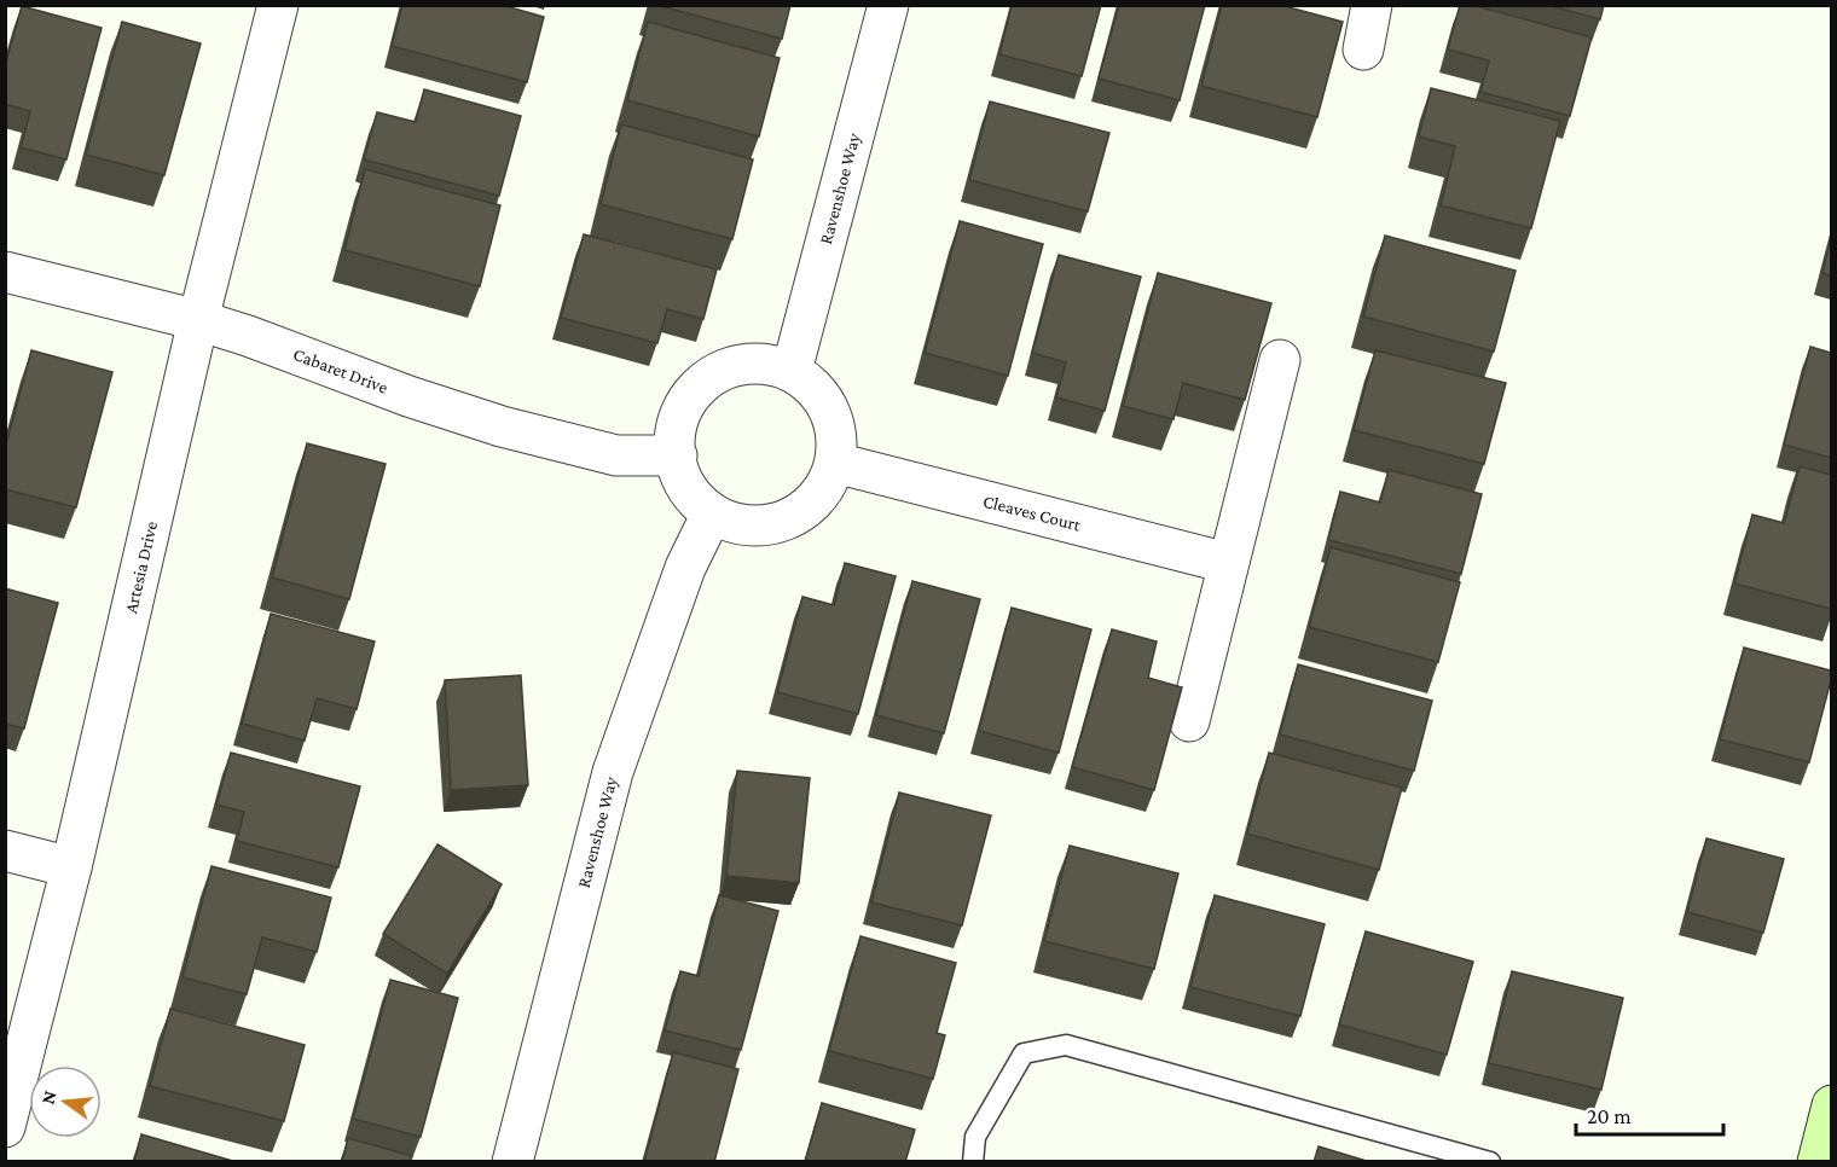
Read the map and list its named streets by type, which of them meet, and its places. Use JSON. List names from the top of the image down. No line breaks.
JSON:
{"streets":{"street":["Ravenshoe Way","Cabaret Drive","Cleaves Court","Artesia Drive"]},"crossings":[["Ravenshoe Way","Cabaret Drive"],["Ravenshoe Way","Cleaves Court"],["Cabaret Drive","Cleaves Court"],["Cabaret Drive","Artesia Drive"]],"scale_bar":"20 m","north":"left"}
